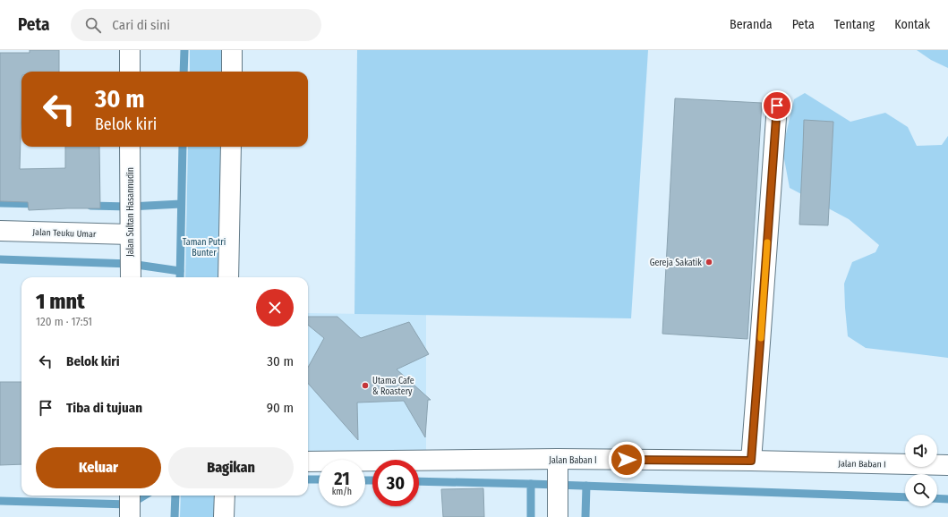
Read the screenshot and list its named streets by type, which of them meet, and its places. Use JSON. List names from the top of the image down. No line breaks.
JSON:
{"streets":{"street":["Jalan Sultan Hasannudin","Jalan Teuku Umar","Jalan Baban I"]},"crossings":[["Jalan Sultan Hasannudin","Jalan Teuku Umar"]],"parks":["Taman Putri Bunter"],"places":["Gereja Sakatik","Utama Cafe & Roastery"],"page":{"header":"Peta","search":"Cari di sini","nav":["Beranda","Peta","Tentang","Kontak"],"turn":["30 m","Belok kiri"],"heading":["1 mnt","120 m · 17:51"],"list":[{"name":"Belok kiri","value":"30 m"},{"name":"Tiba di tujuan","value":"90 m"}],"buttons":["Keluar","Bagikan"],"speed":"21 km/h","limit":"30"}}
